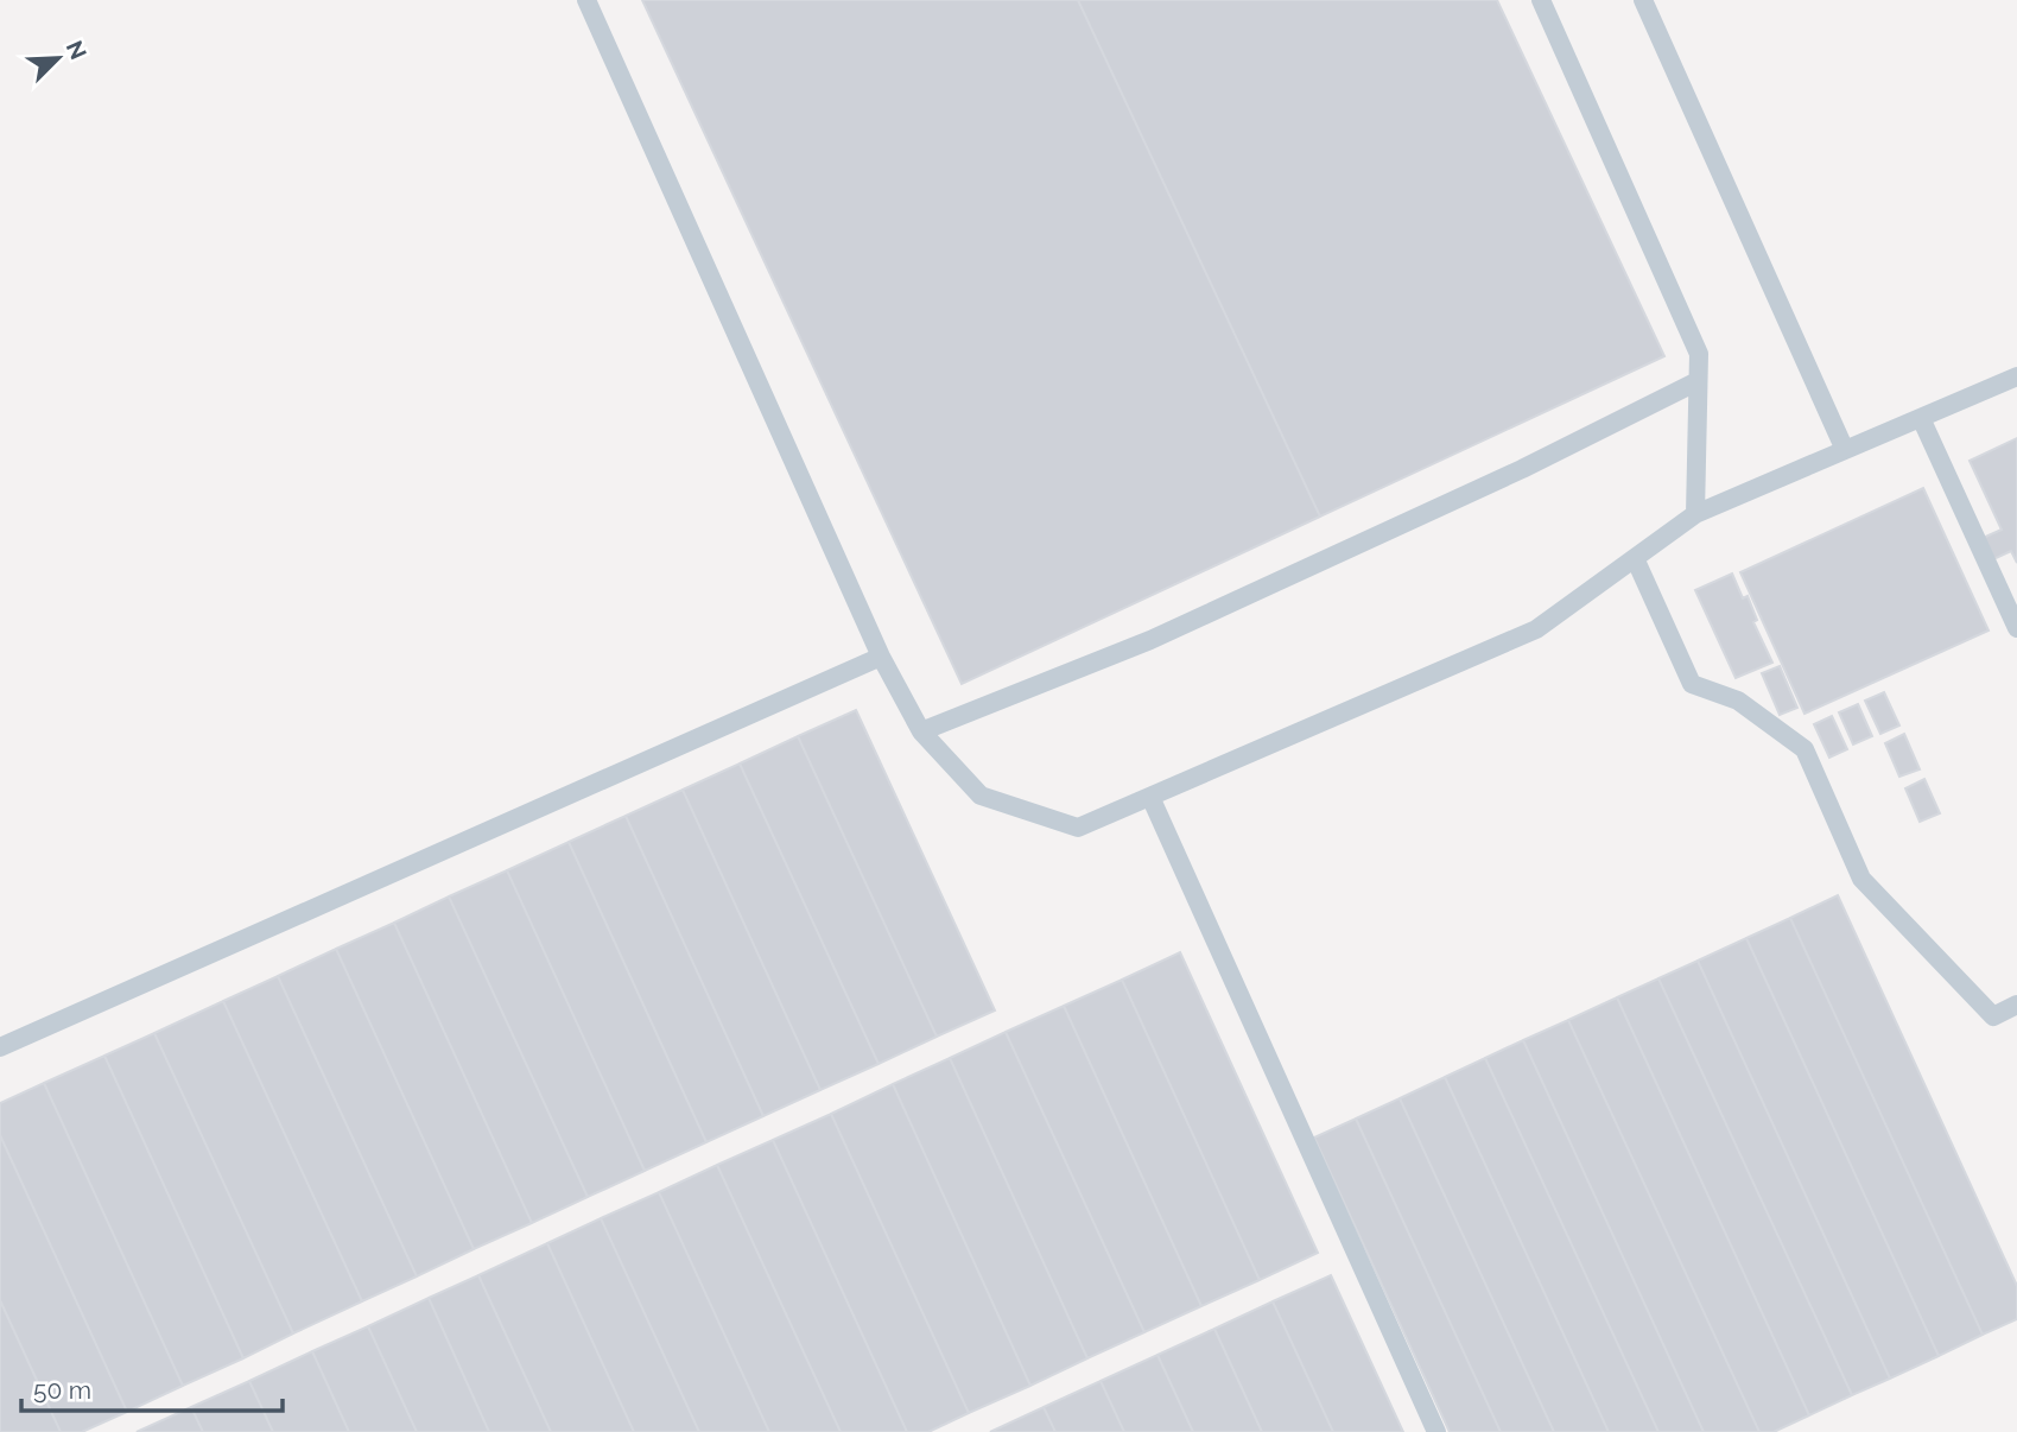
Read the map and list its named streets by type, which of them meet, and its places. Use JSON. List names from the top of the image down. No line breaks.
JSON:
{"scale_bar":"50 m","north":"top right"}
